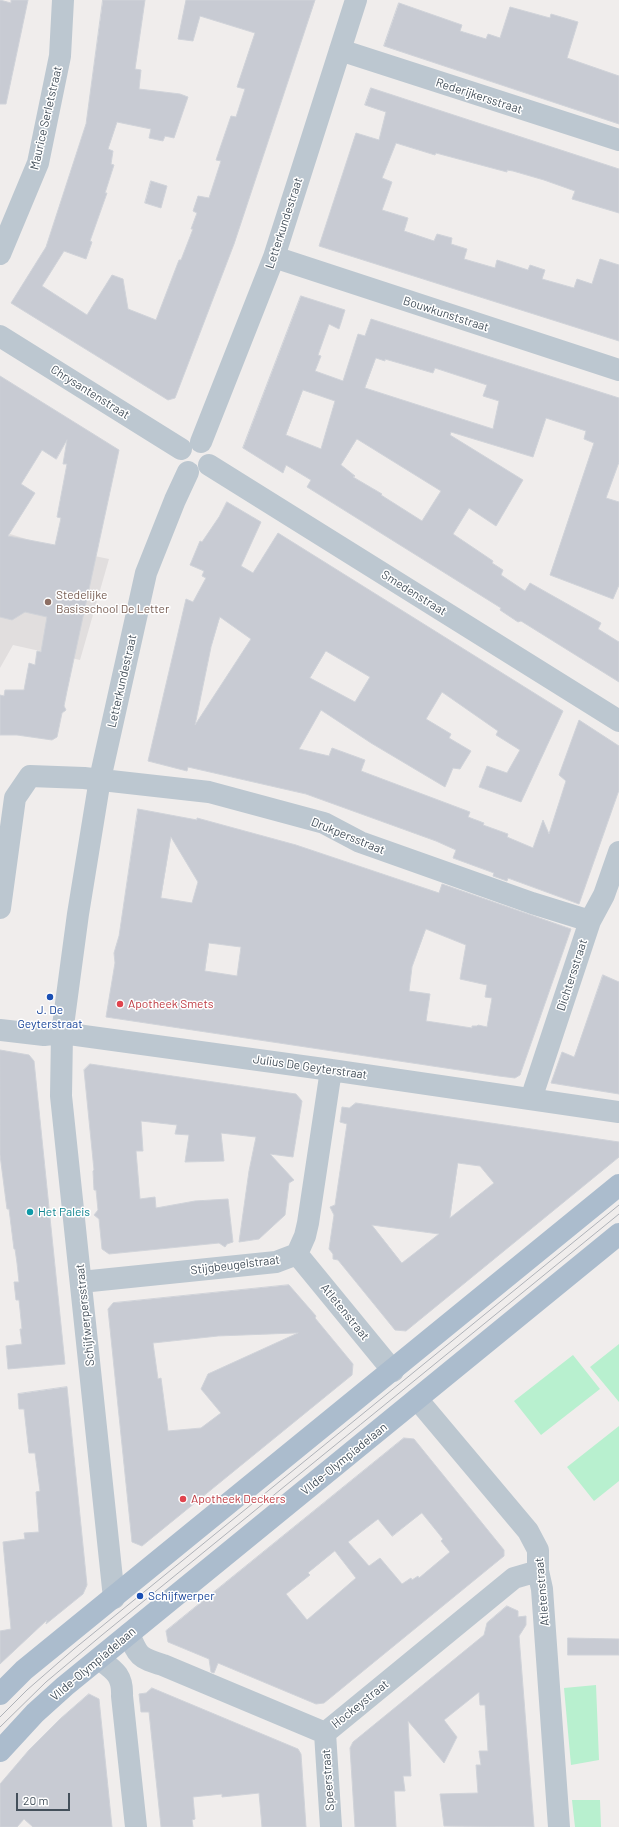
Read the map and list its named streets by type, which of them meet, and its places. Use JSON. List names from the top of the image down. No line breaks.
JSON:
{"streets":{"main road":["VIIde-Olympiadelaan"],"street":["Rederijkersstraat","Maurice Serletstraat","Letterkundestraat","Bouwkunststraat","Chrysantenstraat","Smedenstraat","Drukpersstraat","Dichtersstraat","Julius De Geyterstraat","Stijgbeugelstraat","Atletenstraat","Schijfwerpersstraat","Hockeystraat","Speerstraat"]},"crossings":[["Rederijkersstraat","Letterkundestraat"],["Letterkundestraat","Bouwkunststraat"],["Letterkundestraat","Chrysantenstraat"],["Letterkundestraat","Smedenstraat"],["Letterkundestraat","Drukpersstraat"],["Letterkundestraat","Julius De Geyterstraat"],["Letterkundestraat","Schijfwerpersstraat"],["Chrysantenstraat","Smedenstraat"],["Drukpersstraat","Dichtersstraat"],["Dichtersstraat","Julius De Geyterstraat"],["Julius De Geyterstraat","Stijgbeugelstraat"],["Julius De Geyterstraat","Schijfwerpersstraat"],["Stijgbeugelstraat","Atletenstraat"],["Stijgbeugelstraat","Schijfwerpersstraat"],["Atletenstraat","VIIde-Olympiadelaan"],["Atletenstraat","Hockeystraat"],["VIIde-Olympiadelaan","Hockeystraat"],["Hockeystraat","Speerstraat"]],"places":["Stedelijke Basisschool De Letter","J. De Geyterstraat","Apotheek Smets","Het Paleis","Apotheek Deckers","Schijfwerper"],"scale_bar":"20 m"}
